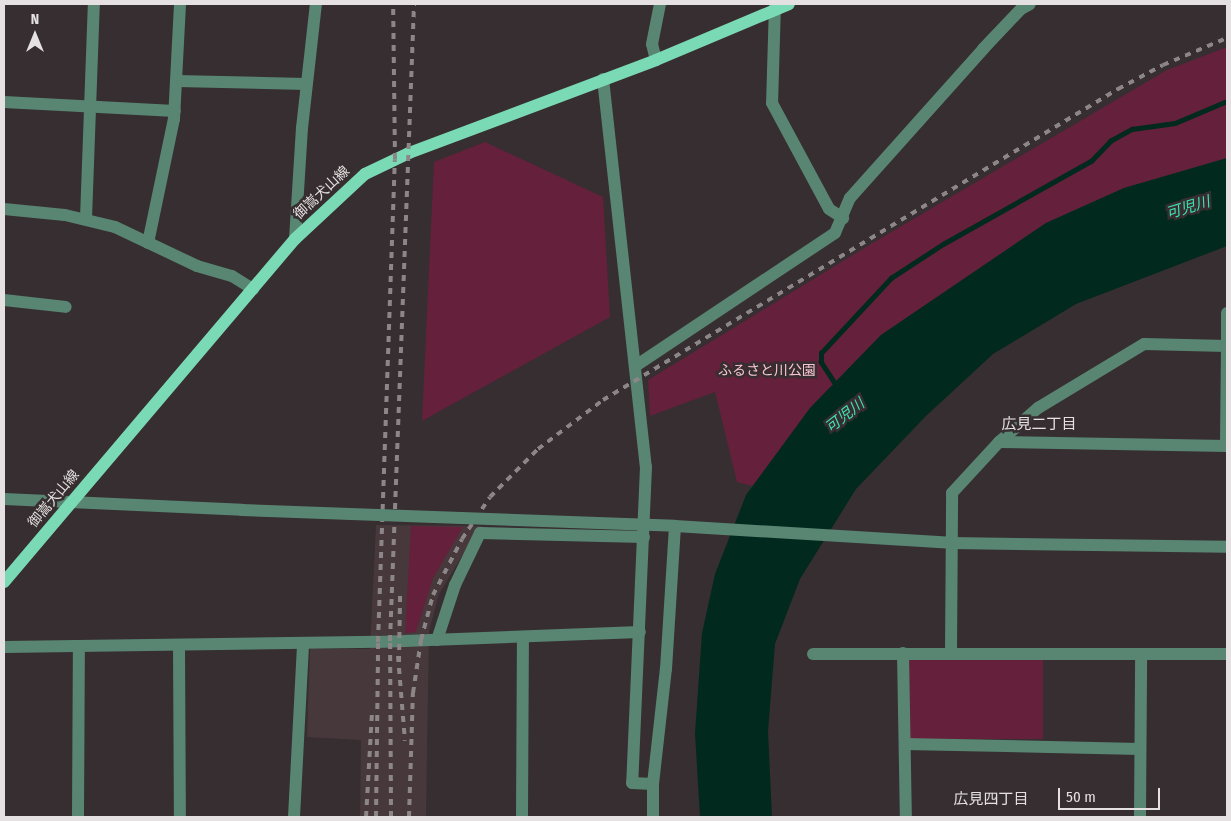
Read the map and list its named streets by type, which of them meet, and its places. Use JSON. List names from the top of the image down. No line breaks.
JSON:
{"streets":{"main road":["御嵩犬山線"]},"districts":["広見二丁目","広見四丁目"],"water":["可児川"],"parks":["ふるさと川公園"],"scale_bar":"50 m","north":"top"}
